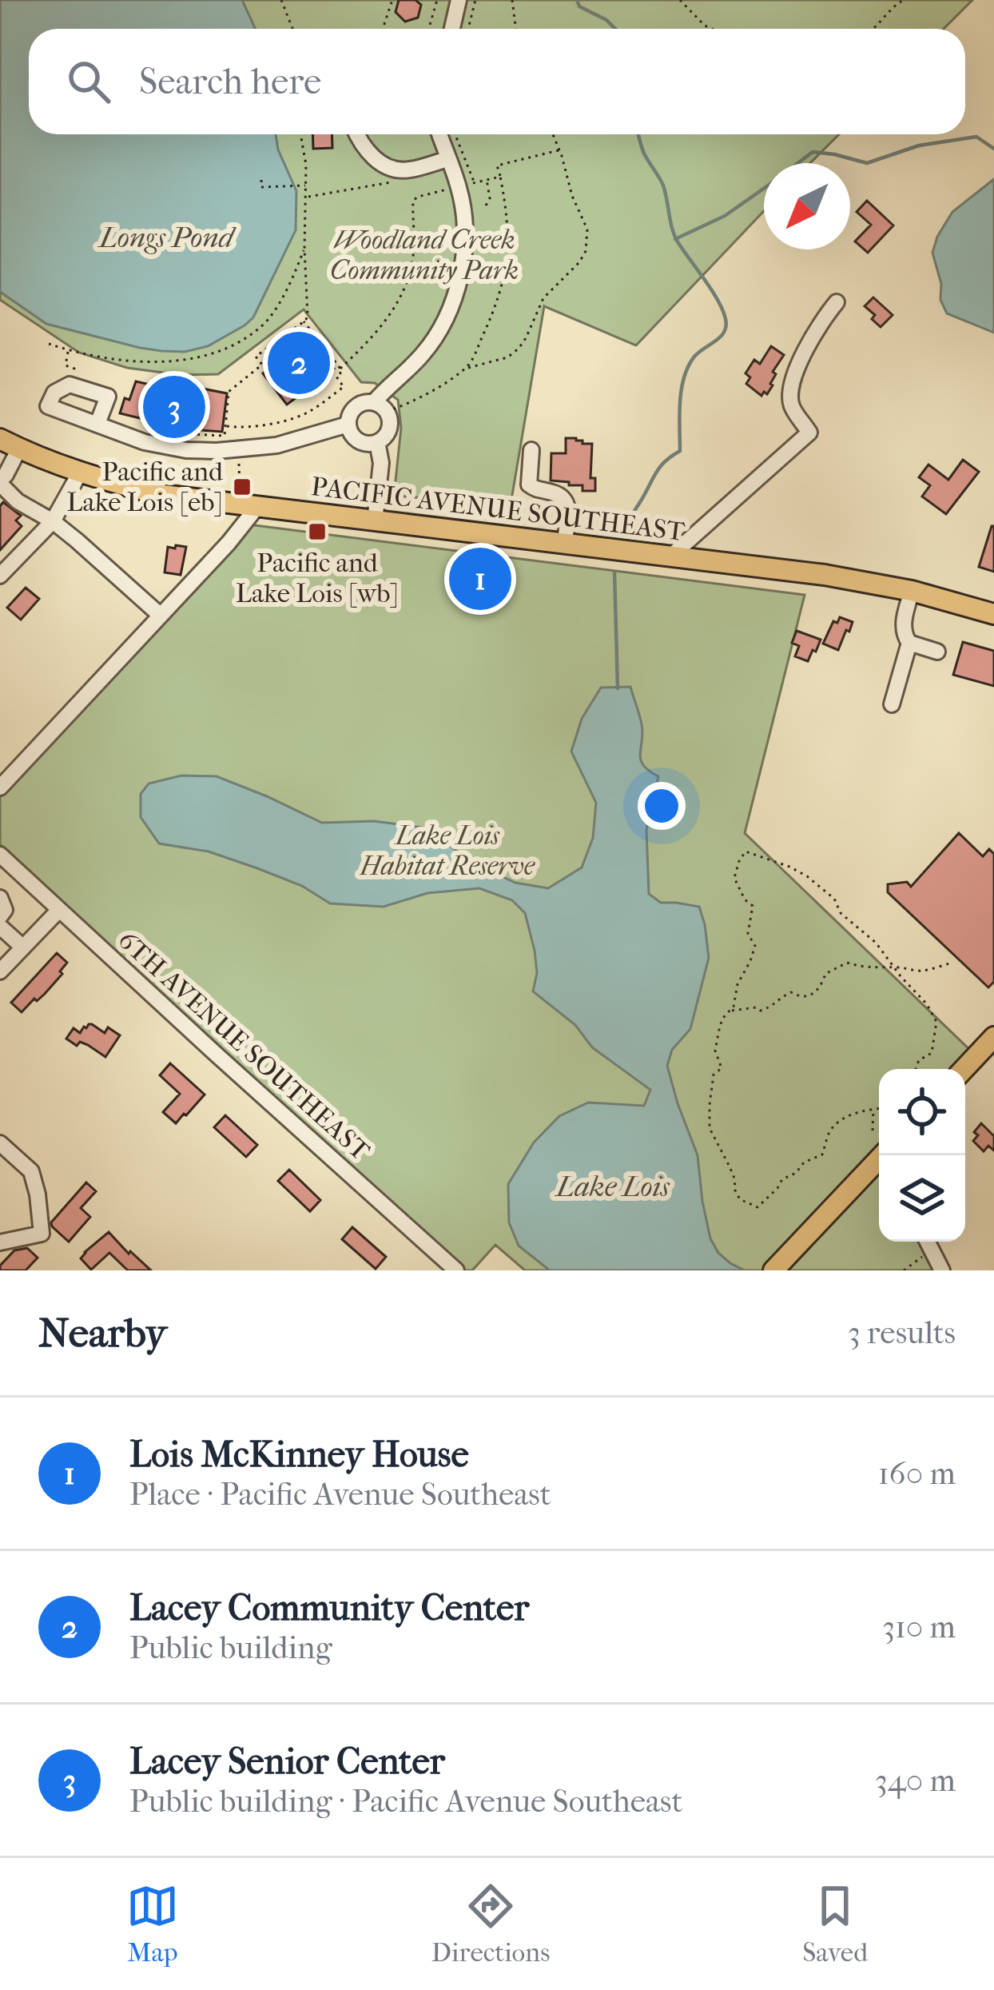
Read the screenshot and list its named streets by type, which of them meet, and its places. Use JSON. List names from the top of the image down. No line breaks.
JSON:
{"streets":{"main road":["PACIFIC AVENUE SOUTHEAST"],"street":["6TH AVENUE SOUTHEAST"]},"water":["Longs Pond","Lake Lois"],"parks":["Woodland Creek Community Park","Lake Lois Habitat Reserve"],"places":{"transit":["Pacific and Lake Lois [eb]","Pacific and Lake Lois [wb]"]},"north":"bottom left","page":{"search":"Search here","pins":["2","3","1"],"heading":["Nearby","3 results"],"list":[{"mark":"1","name":"Lois McKinney House","note":"Place · Pacific Avenue Southeast","value":"160 m"},{"mark":"2","name":"Lacey Community Center","note":"Public building","value":"310 m"},{"mark":"3","name":"Lacey Senior Center","note":"Public building · Pacific Avenue Southeast","value":"340 m"}],"nav":["Map","Directions","Saved"]}}
